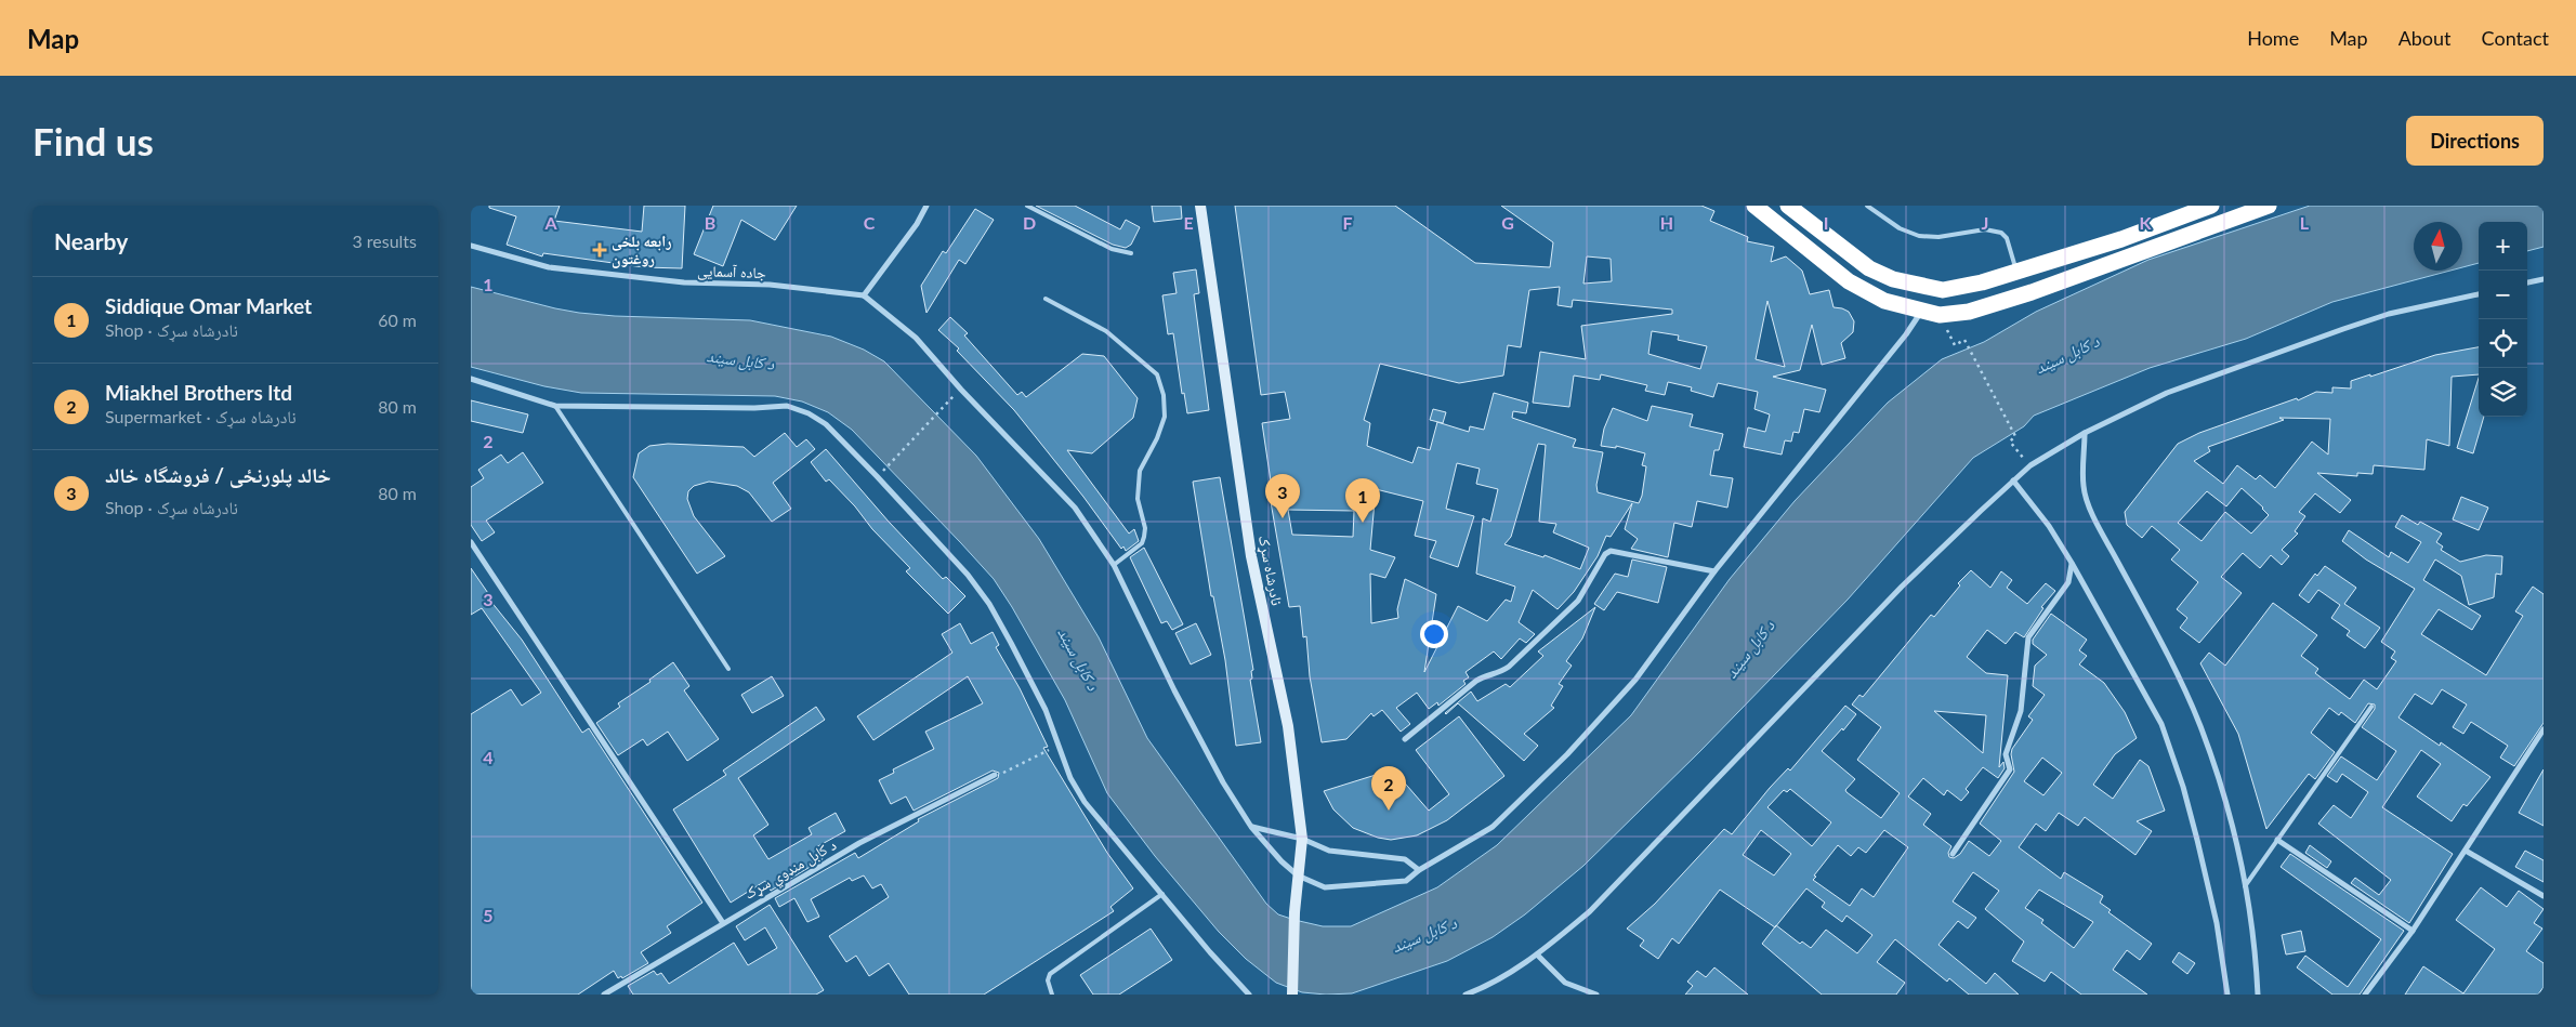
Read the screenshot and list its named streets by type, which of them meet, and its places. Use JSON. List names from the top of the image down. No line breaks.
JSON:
{"streets":{"street":["جاده آسمایی","نادرشاه سړک","د کابل منډوي سړک"]},"water":["د کابل سيند"],"places":{"health":["رابعه بلخی روغتون"]},"north":"top","page":{"header":"Map","nav":["Home","Map","About","Contact"],"buttons":"Directions","title":"Find us","heading":["Nearby","3 results"],"map_buttons":["+","−"],"list":[{"mark":"1","name":"Siddique Omar Market","note":"Shop · نادرشاه سړک","value":"60 m"},{"mark":"2","name":"Miakhel Brothers ltd","note":"Supermarket · نادرشاه سړک","value":"80 m"},{"mark":"3","name":"خالد پلورنځی / فروشگاه خالد","note":"Shop · نادرشاه سړک","value":"80 m"}],"pins":["3","1","2"]},"grid":{"columns":["A","B","C","D","E","F","G","H","I","J","K","L"],"rows":["1","2","3","4","5"]}}
